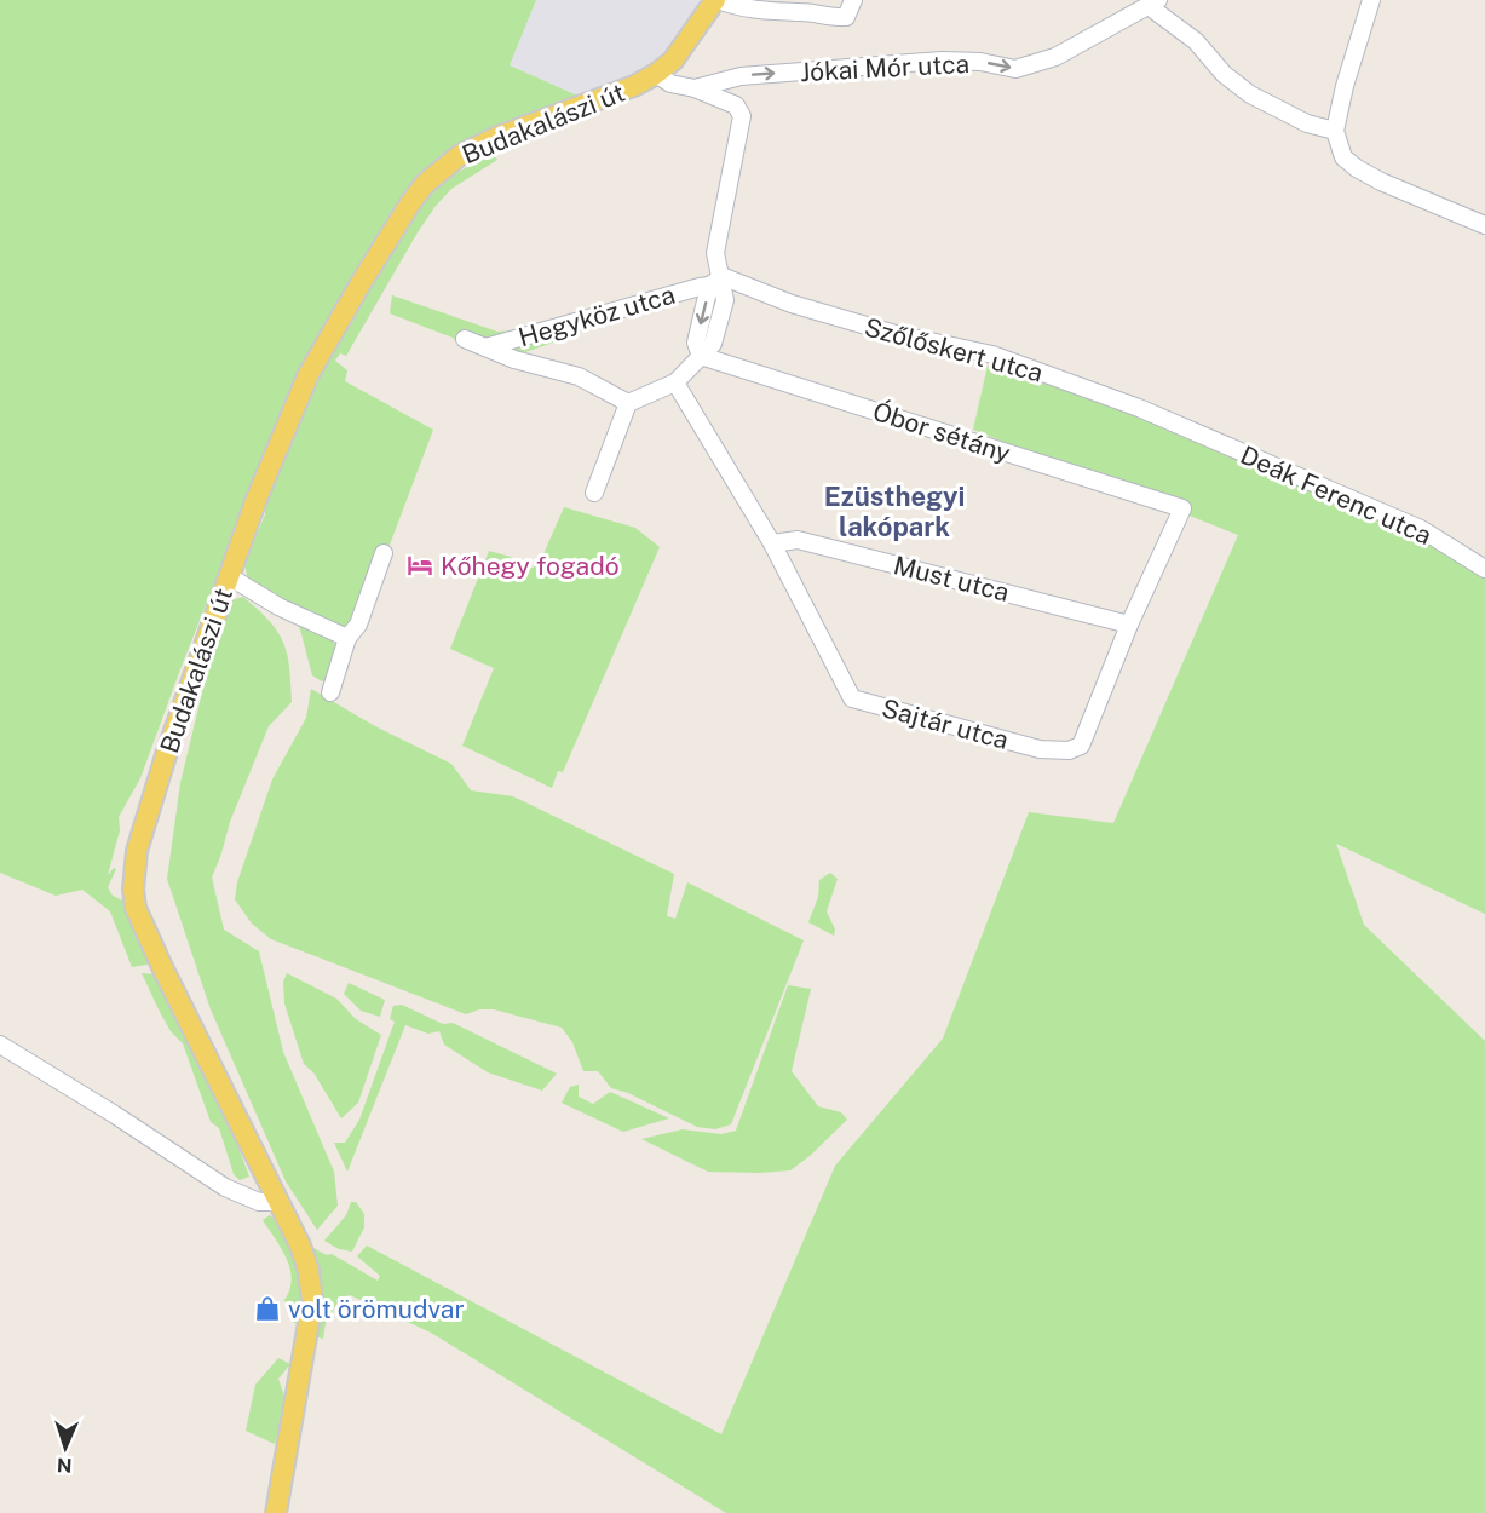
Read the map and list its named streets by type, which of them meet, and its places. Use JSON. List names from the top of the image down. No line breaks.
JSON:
{"streets":{"main road":["Budakalászi út"],"street":["Jókai Mór utca","Hegyköz utca","Szőlőskert utca","Óbor sétány","Deák Ferenc utca","Must utca","Sajtár utca"]},"crossings":[["Hegyköz utca","Szőlőskert utca"],["Szőlőskert utca","Deák Ferenc utca"],["Óbor sétány","Must utca"],["Óbor sétány","Sajtár utca"],["Must utca","Sajtár utca"]],"one_way":["Jókai Mór utca"],"districts":["Ezüsthegyi lakópark"],"places":{"hotel":["Kőhegy fogadó"],"shop":["volt örömudvar"]},"north":"bottom"}
